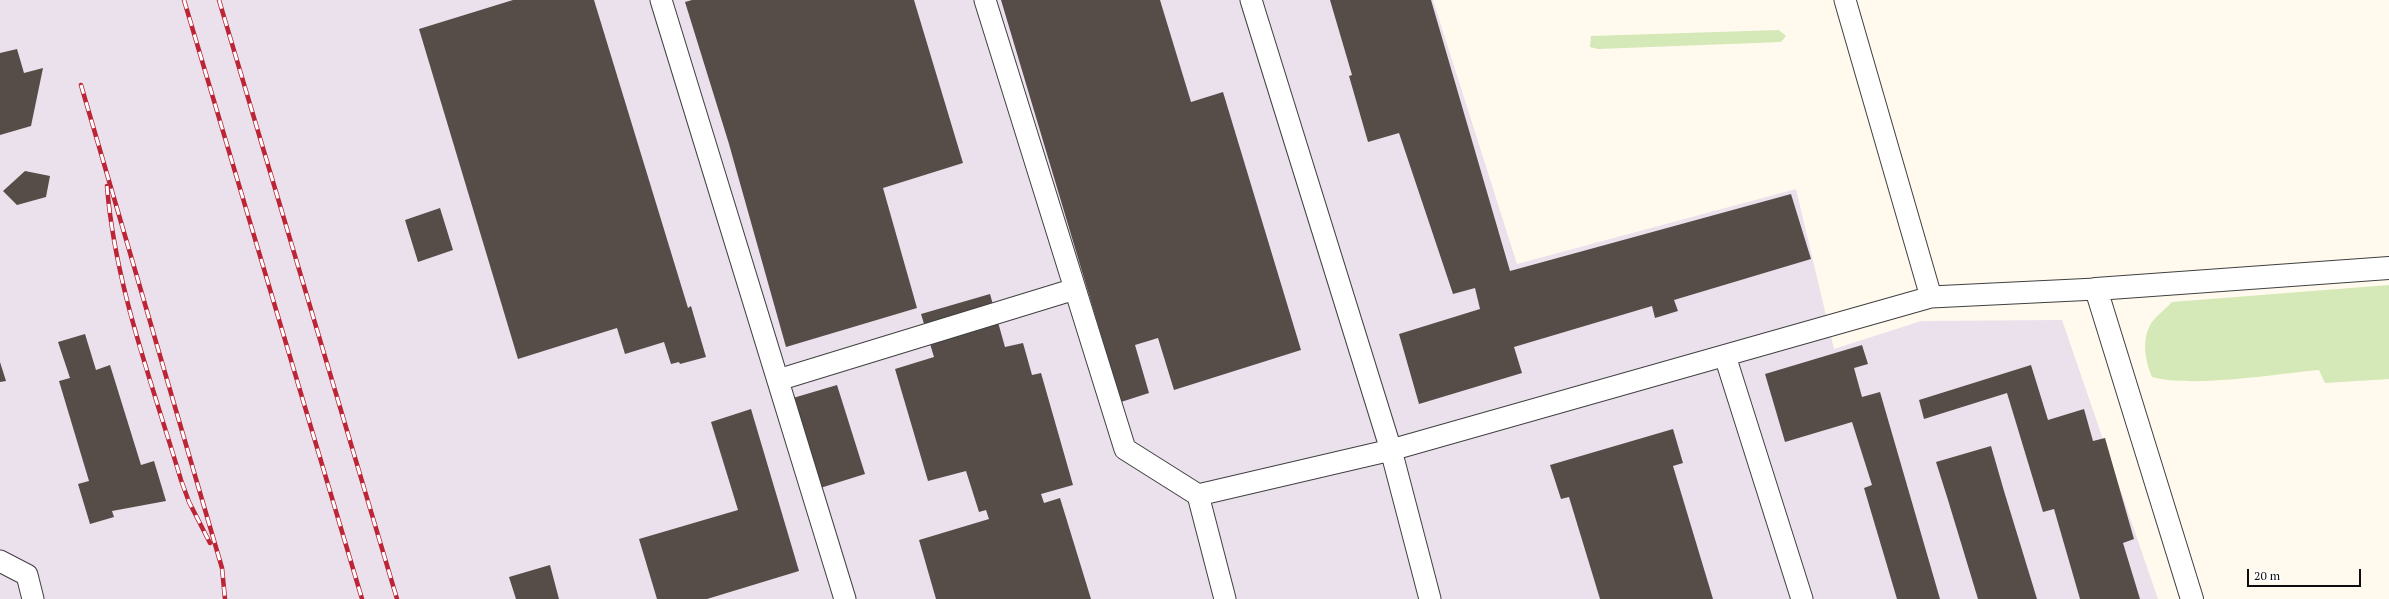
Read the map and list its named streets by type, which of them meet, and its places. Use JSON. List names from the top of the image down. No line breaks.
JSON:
{"scale_bar":"20 m"}
